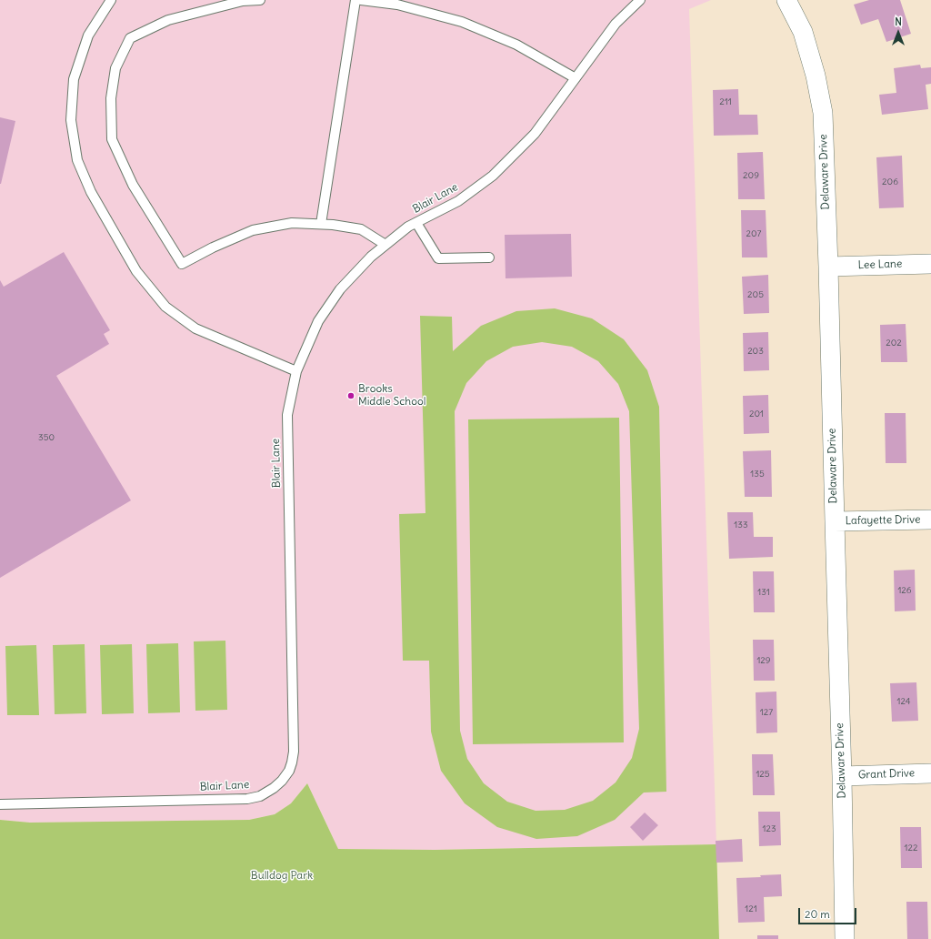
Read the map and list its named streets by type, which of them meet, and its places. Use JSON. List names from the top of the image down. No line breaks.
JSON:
{"streets":{"street":["Delaware Drive","Lee Lane","Lafayette Drive","Grant Drive"],"lane":["Blair Lane"]},"crossings":[["Delaware Drive","Lee Lane"],["Delaware Drive","Lafayette Drive"],["Delaware Drive","Grant Drive"]],"parks":["Bulldog Park"],"places":["Brooks Middle School"],"house_numbers":["211","209","206","207","205","202","203","201","350","135","133","126","131","129","124","127","125","123","122","121"],"scale_bar":"20 m","north":"top"}
